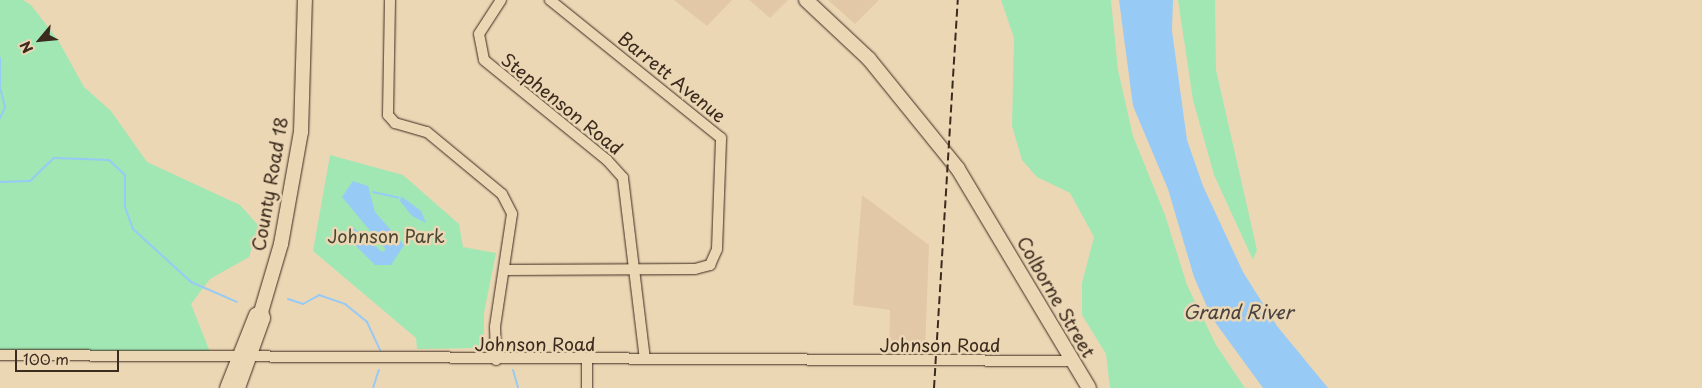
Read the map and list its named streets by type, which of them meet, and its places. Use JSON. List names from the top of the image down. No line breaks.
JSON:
{"streets":{"main road":["County Road 18","Colborne Street"],"street":["Barrett Avenue","Stephenson Road","Johnson Road"]},"crossings":[["Barrett Avenue","Stephenson Road"],["Stephenson Road","Johnson Road"],["County Road 18","Johnson Road"],["Colborne Street","Johnson Road"]],"water":["Grand River"],"parks":["Johnson Park"],"scale_bar":"100 m","north":"bottom left"}
